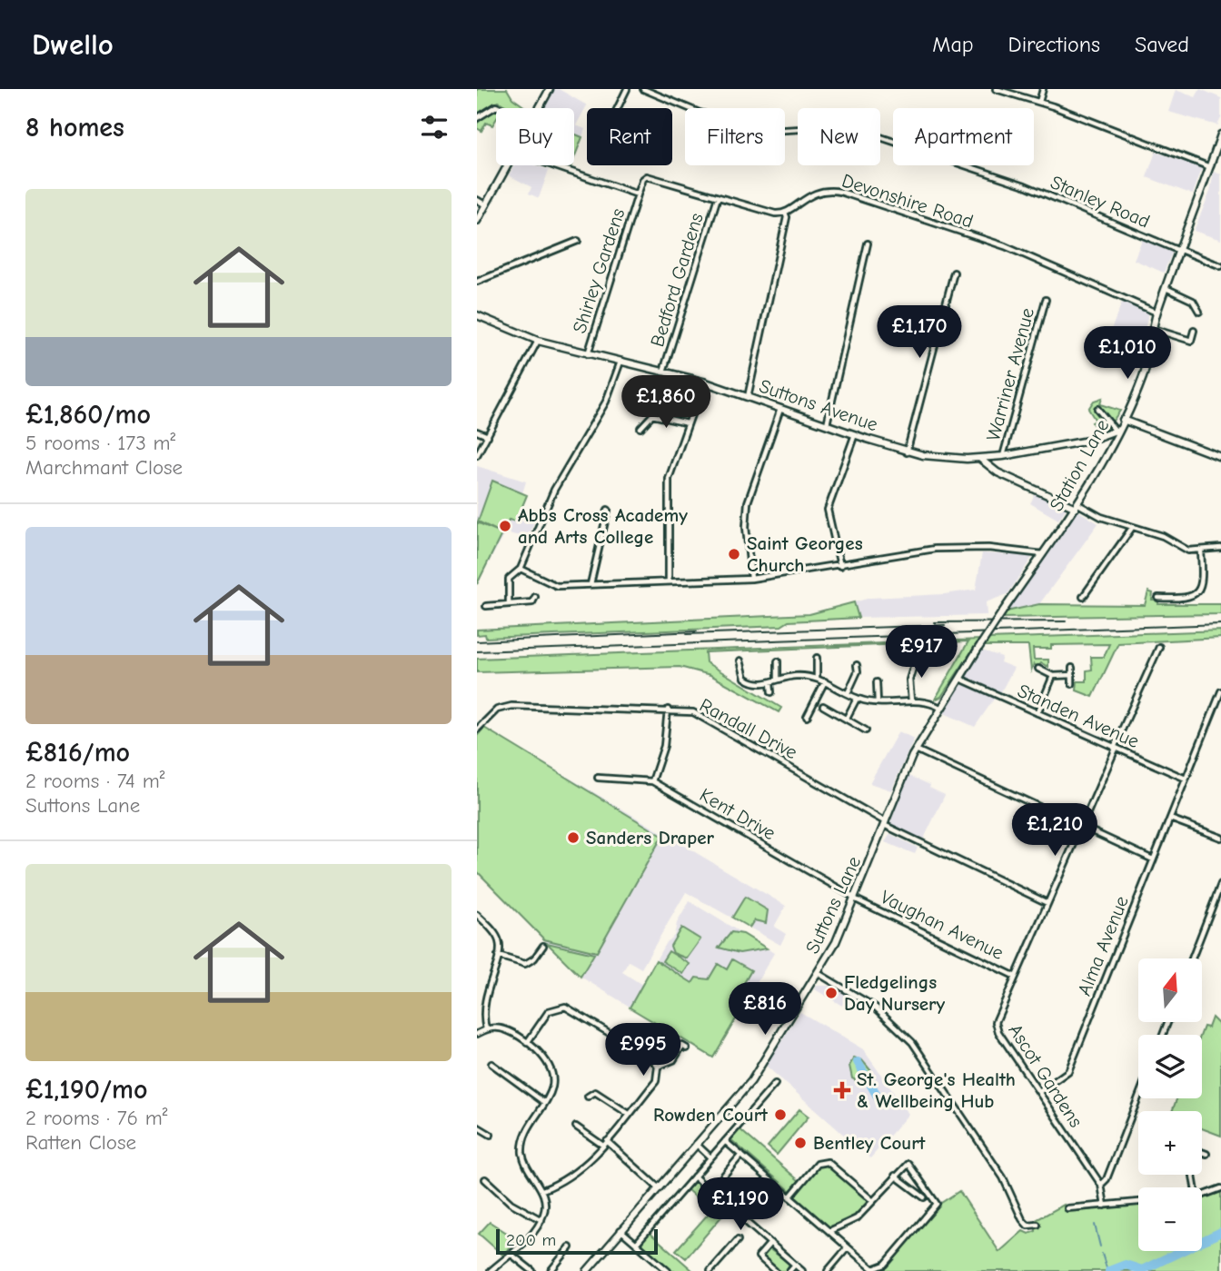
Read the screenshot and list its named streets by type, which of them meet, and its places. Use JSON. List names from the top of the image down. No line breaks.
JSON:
{"streets":{"street":["Devonshire Road","Stanley Road","Shirley Gardens","Bedford Gardens","Warriner Avenue","Suttons Avenue","Station Lane","Standen Avenue","Randall Drive","Kent Drive","Suttons Lane","Vaughan Avenue","Alma Avenue","Ascot Gardens"]},"crossings":[["Devonshire Road","Station Lane"],["Stanley Road","Station Lane"],["Shirley Gardens","Suttons Avenue"],["Bedford Gardens","Suttons Avenue"],["Warriner Avenue","Suttons Avenue"],["Suttons Avenue","Station Lane"],["Station Lane","Suttons Lane"],["Standen Avenue","Suttons Lane"],["Standen Avenue","Alma Avenue"],["Randall Drive","Suttons Lane"],["Kent Drive","Suttons Lane"],["Kent Drive","Vaughan Avenue"],["Suttons Lane","Vaughan Avenue"],["Vaughan Avenue","Ascot Gardens"],["Alma Avenue","Ascot Gardens"]],"places":{"other":["Abbs Cross Academy and Arts College","Saint Georges Church","Sanders Draper","Fledgelings Day Nursery","Rowden Court","Bentley Court"],"health":["St. George's Health & Wellbeing Hub"]},"scale_bar":"200 m","north":"top","page":{"header":"Dwello","nav":["Map","Directions","Saved"],"heading":"8 homes","chip":["Buy","Rent","Filters","New","Apartment"],"list":[{"name":"£1,860/mo","note":"5 rooms · 173 m² · Marchmant Close"},{"name":"£816/mo","note":"2 rooms · 74 m² · Suttons Lane"},{"name":"£1,190/mo","note":"2 rooms · 76 m² · Ratten Close"}],"price":["£1,170","£1,010","£1,860","£917","£1,210","£816","£995","£1,190"],"map_buttons":["+","−"],"scale":"200 m"}}
